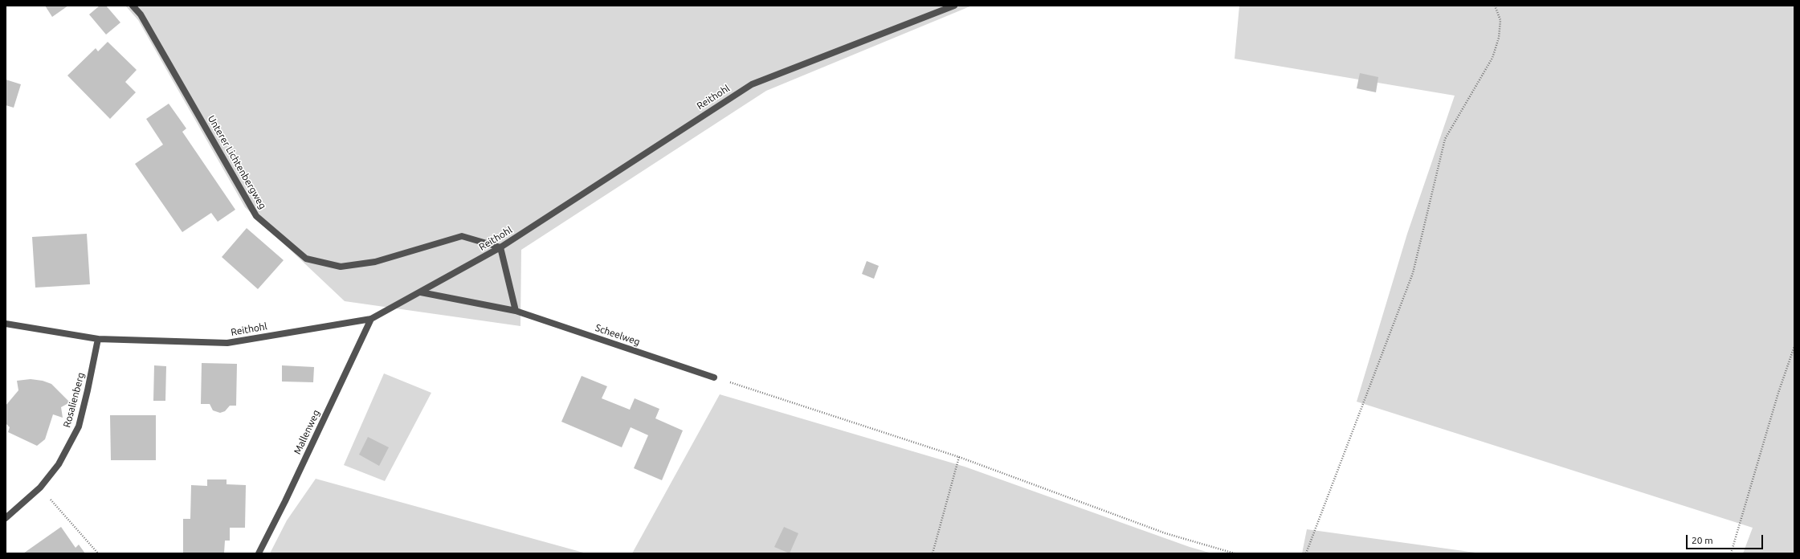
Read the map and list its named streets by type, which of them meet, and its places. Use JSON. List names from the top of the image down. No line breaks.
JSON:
{"streets":{"street":["Reithohl","Unterer Lichtenbergweg","Scheelweg","Rosalienberg","Mallenweg"]},"crossings":[["Reithohl","Unterer Lichtenbergweg"],["Reithohl","Scheelweg"],["Reithohl","Rosalienberg"],["Reithohl","Mallenweg"]],"scale_bar":"20 m"}
